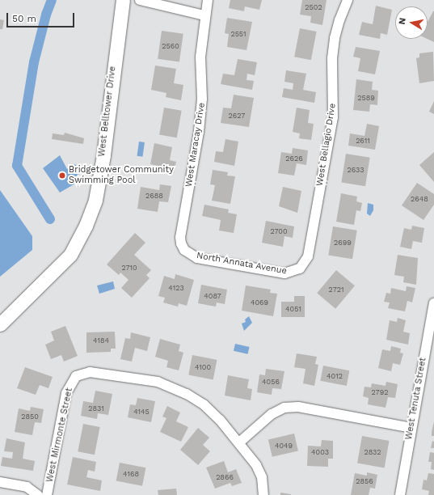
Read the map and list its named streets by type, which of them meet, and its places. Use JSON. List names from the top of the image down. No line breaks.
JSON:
{"streets":{"street":["West Belltower Drive","West Maracay Drive","West Bellagio Drive","North Annata Avenue","West Tenuta Street","West Mirmonte Street"]},"crossings":[["West Maracay Drive","North Annata Avenue"],["West Bellagio Drive","North Annata Avenue"]],"places":["Bridgetower Community Swimming Pool"],"house_numbers":["2502","2551","2560","2589","2627","2611","2626","2633","2688","2648","2700","2699","2710","4123","2721","4087","4069","4051","4184","4100","4012","4056","2792","2831","4145","2850","4049","4003","2832","4168","2866","2856"],"scale_bar":"50 m","north":"left"}
